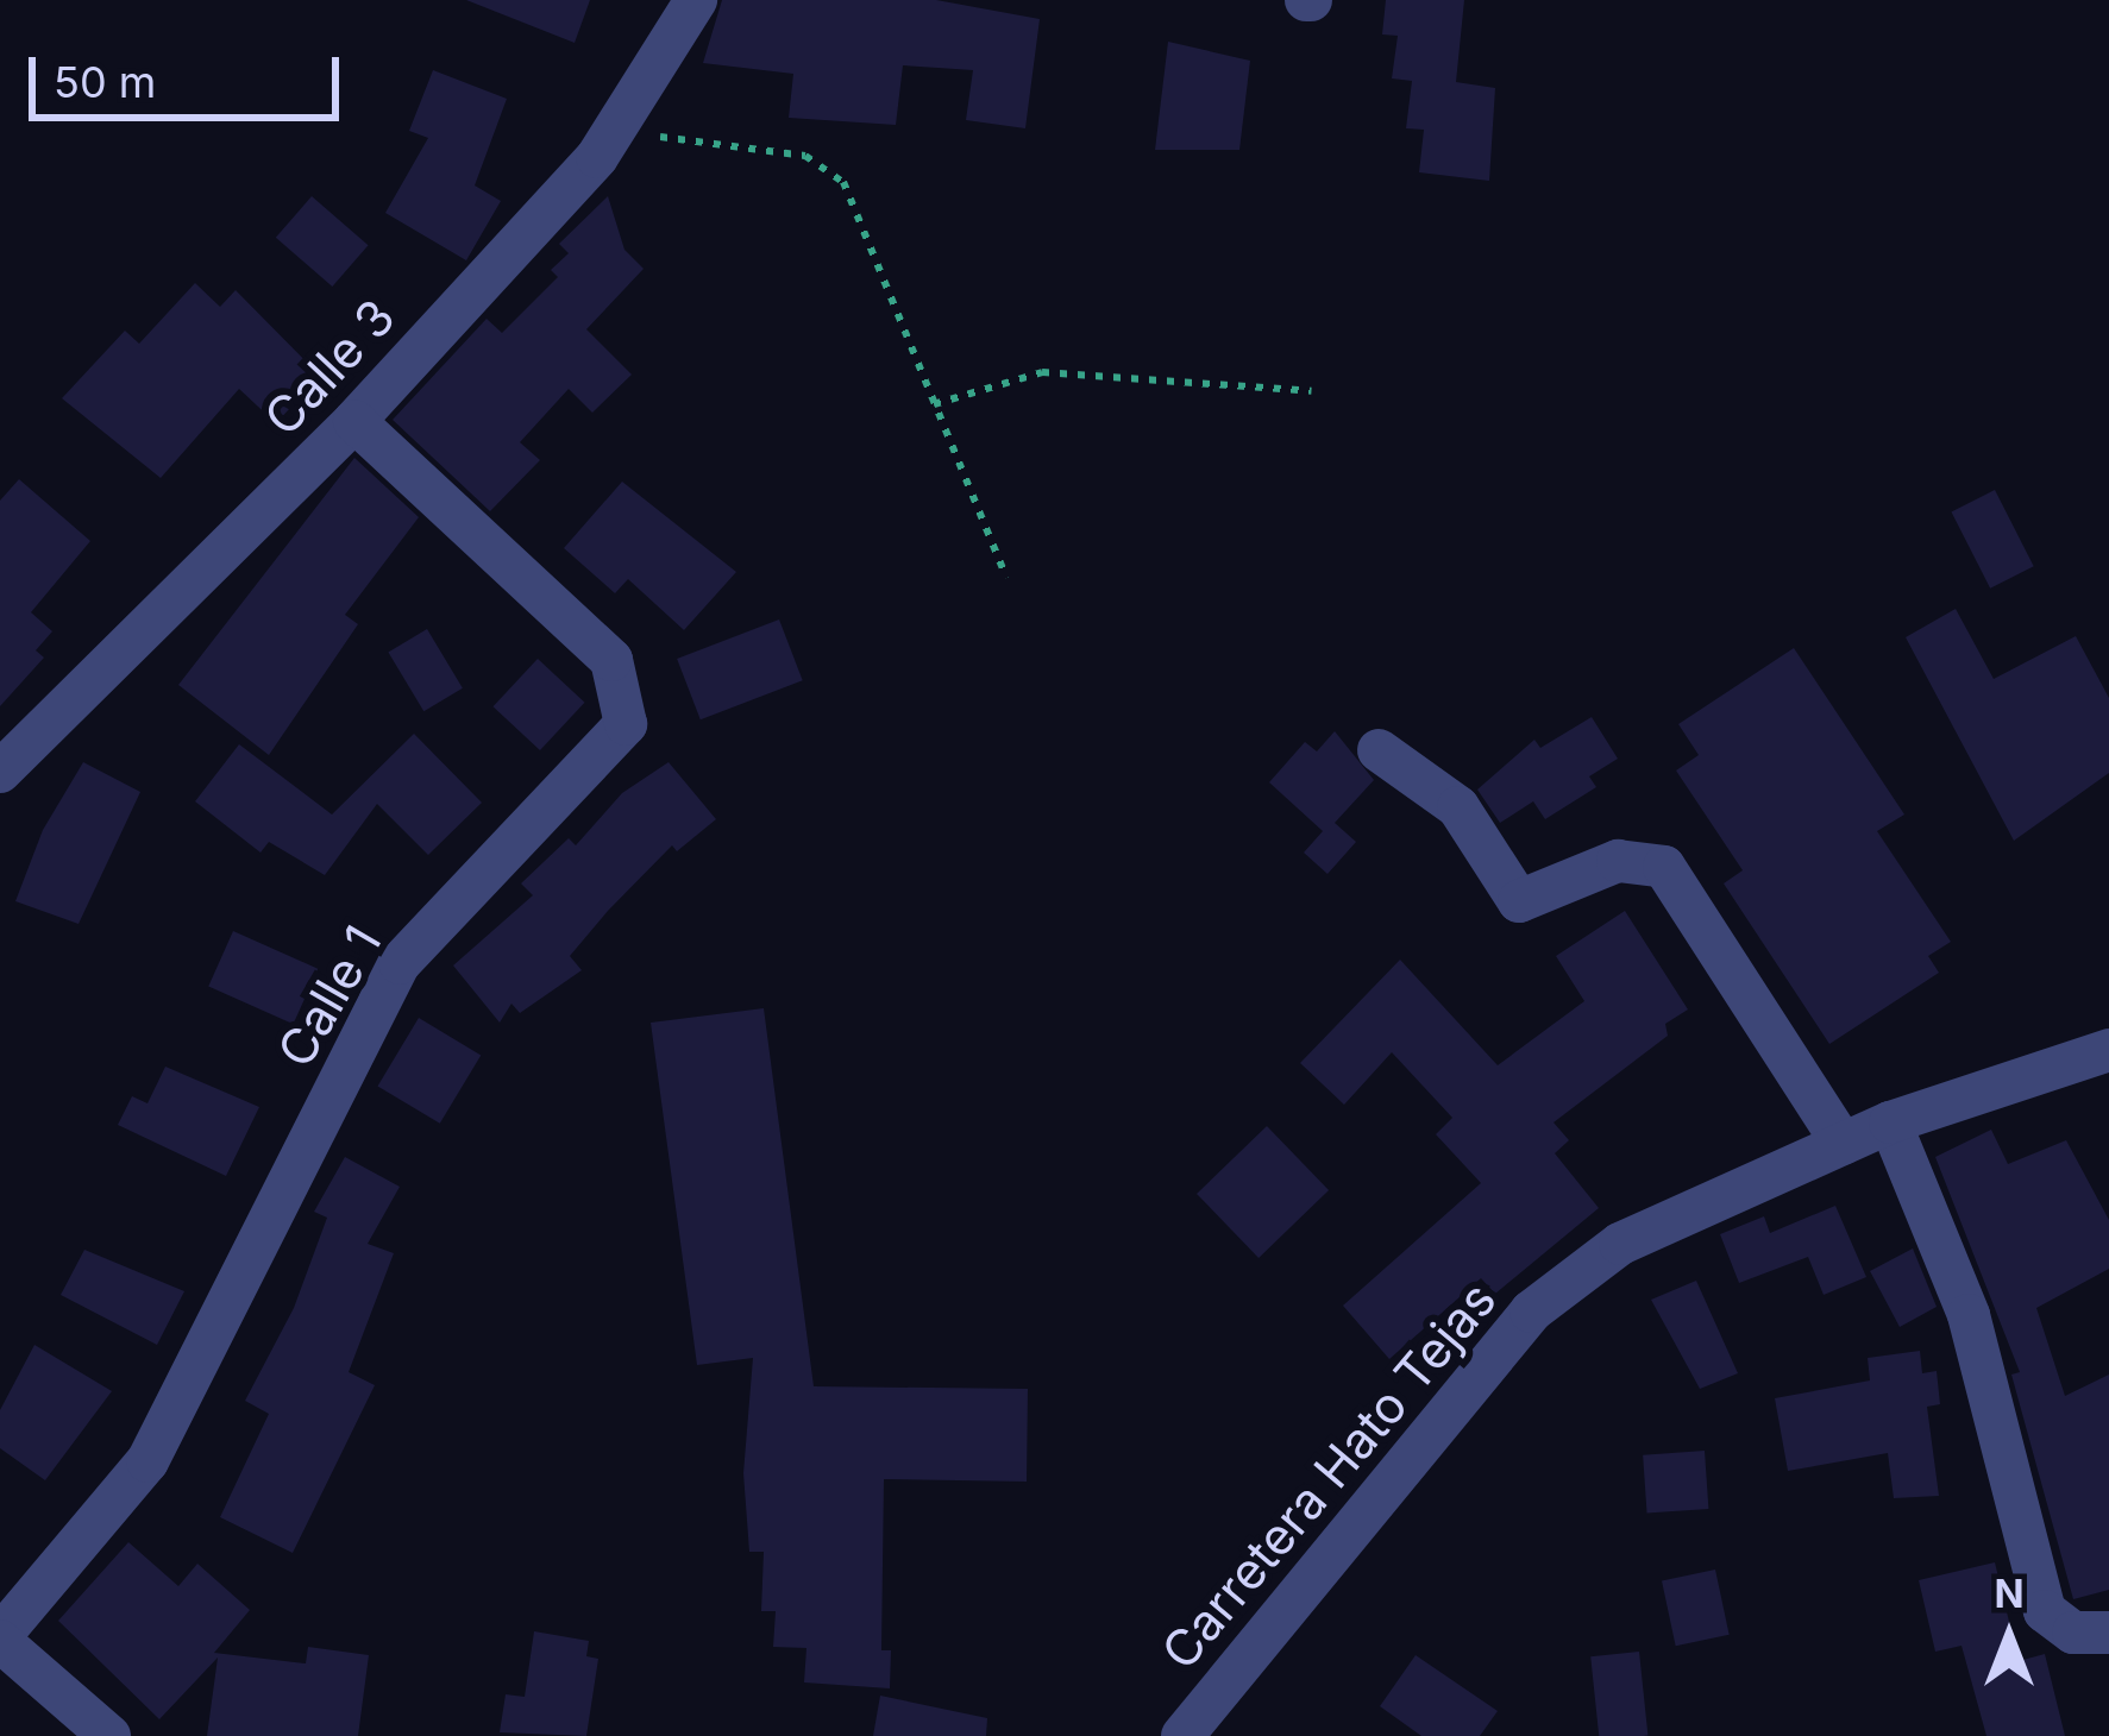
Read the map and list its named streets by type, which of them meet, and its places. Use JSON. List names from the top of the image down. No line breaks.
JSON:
{"streets":{"street":["Calle 3","Calle 1","Carretera Hato Tejas"]},"crossings":[["Calle 3","Calle 1"]],"scale_bar":"50 m","north":"top"}
